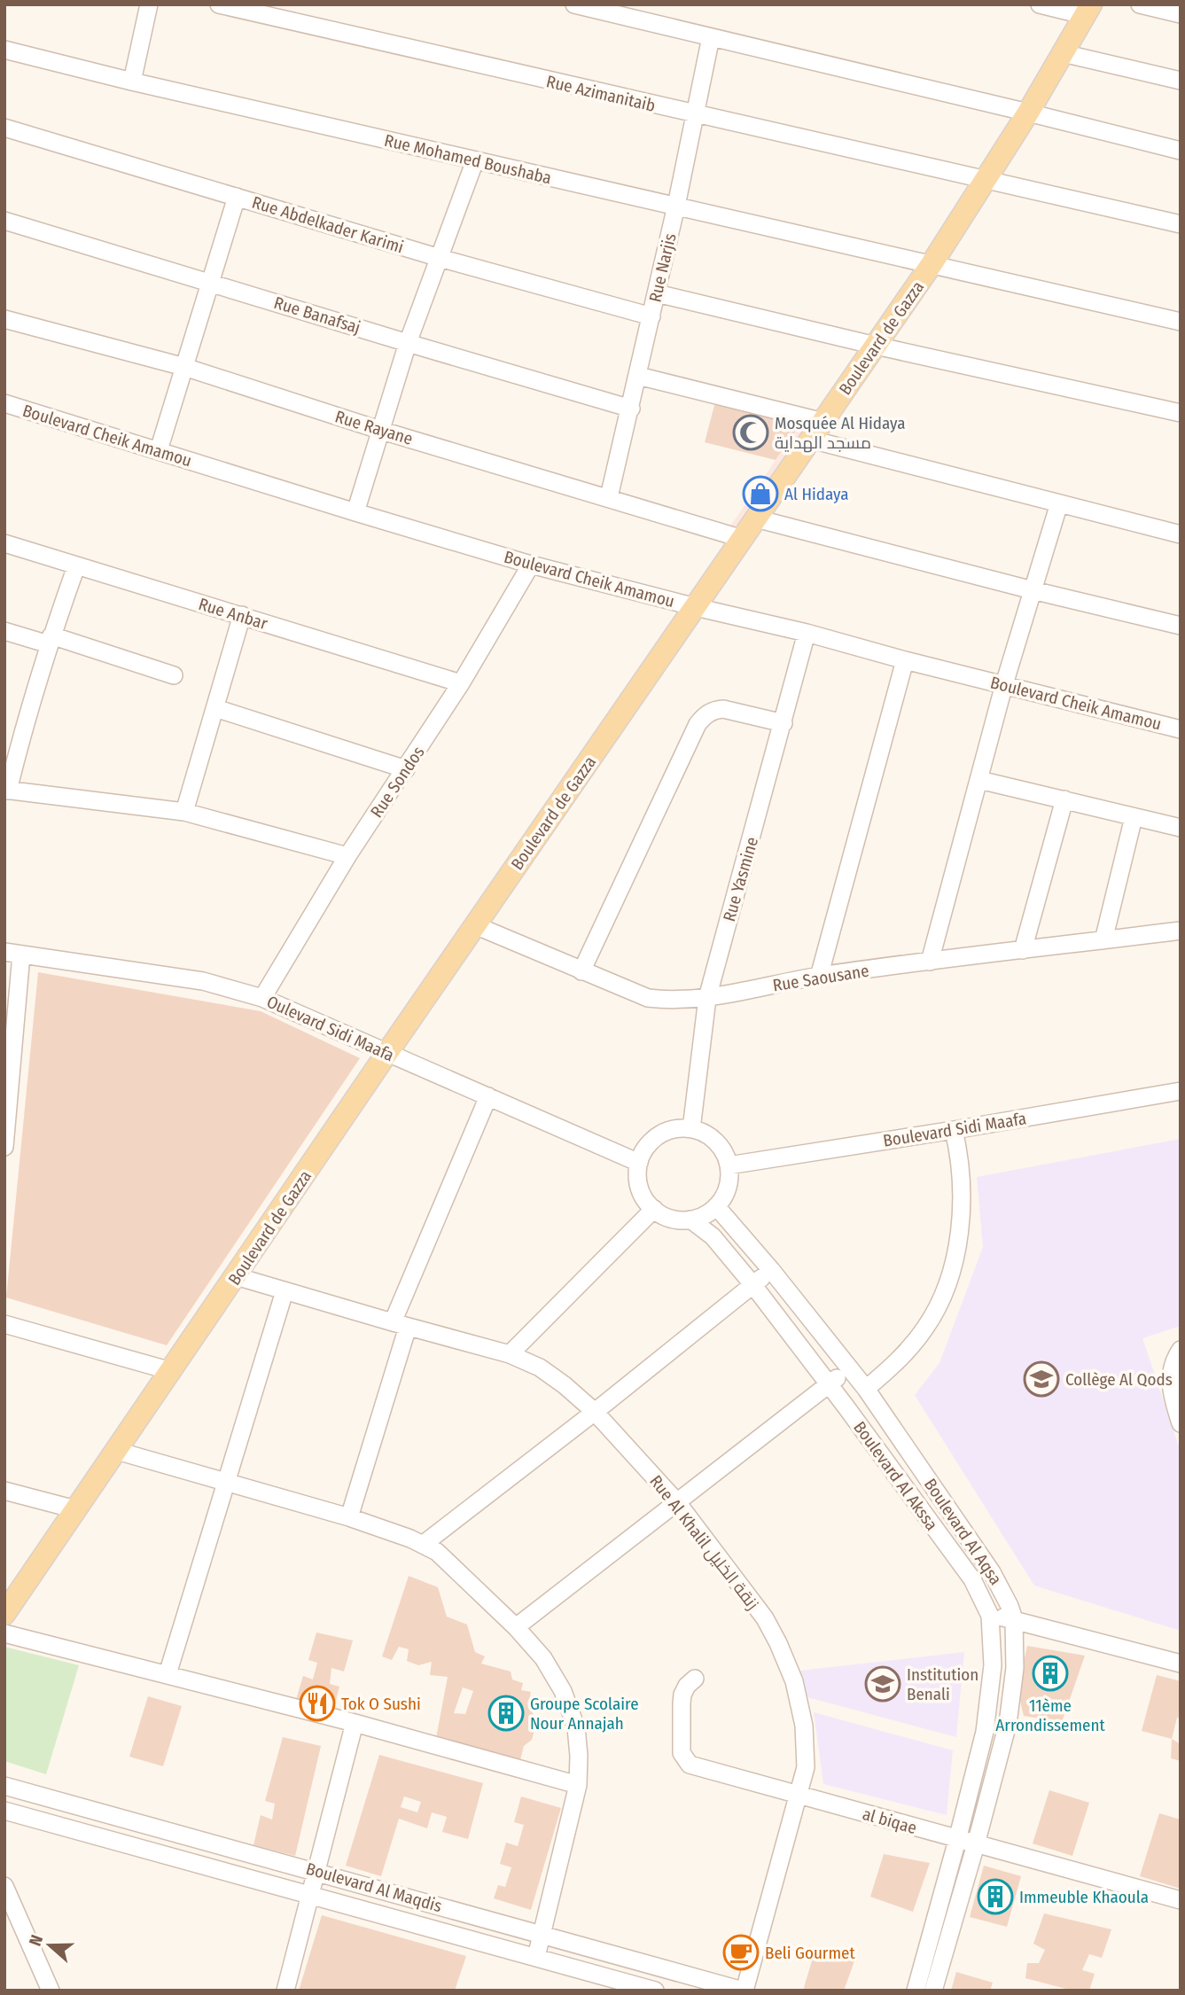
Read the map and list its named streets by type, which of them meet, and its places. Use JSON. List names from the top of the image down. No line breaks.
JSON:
{"streets":{"main road":["Boulevard de Gazza"],"street":["Rue Azimanitaib","Rue Mohamed Boushaba","Rue Abdelkader Karimi","Rue Narjis","Rue Banafsaj","Rue Rayane","Boulevard Cheik Amamou","Rue Anbar","Rue Sondos","Rue Yasmine","Rue Saousane","Oulevard Sidi Maafa","Boulevard Sidi Maafa","Boulevard Al Akssa","Boulevard Al Aqsa","Rue Al Khalil زنقة الخليل","al biqae","Boulevard Al Maqdis"]},"crossings":[["Rue Azimanitaib","Rue Narjis"],["Rue Azimanitaib","Boulevard de Gazza"],["Rue Mohamed Boushaba","Rue Narjis"],["Rue Mohamed Boushaba","Boulevard de Gazza"],["Rue Abdelkader Karimi","Rue Narjis"],["Rue Narjis","Rue Banafsaj"],["Rue Narjis","Rue Rayane"],["Boulevard de Gazza","Rue Rayane"],["Boulevard de Gazza","Boulevard Cheik Amamou"],["Boulevard de Gazza","Rue Saousane"],["Boulevard de Gazza","Oulevard Sidi Maafa"],["Boulevard de Gazza","Rue Al Khalil زنقة الخليل"],["Boulevard Cheik Amamou","Rue Sondos"],["Boulevard Cheik Amamou","Rue Yasmine"],["Rue Anbar","Rue Sondos"],["Rue Sondos","Oulevard Sidi Maafa"],["Rue Yasmine","Rue Saousane"],["Rue Yasmine","Oulevard Sidi Maafa"],["Rue Yasmine","Boulevard Sidi Maafa"],["Rue Yasmine","Boulevard Al Akssa"],["Rue Yasmine","Boulevard Al Aqsa"],["Oulevard Sidi Maafa","Boulevard Sidi Maafa"],["Oulevard Sidi Maafa","Boulevard Al Akssa"],["Oulevard Sidi Maafa","Boulevard Al Aqsa"],["Boulevard Sidi Maafa","Boulevard Al Akssa"],["Boulevard Sidi Maafa","Boulevard Al Aqsa"],["Boulevard Al Akssa","Boulevard Al Aqsa"],["Boulevard Al Akssa","al biqae"],["Boulevard Al Aqsa","al biqae"],["Rue Al Khalil زنقة الخليل","al biqae"],["Rue Al Khalil زنقة الخليل","Boulevard Al Maqdis"]],"places":{"mosque":["Mosquée Al Hidaya مسجد الهداية"],"shop":["Al Hidaya"],"school or university":["Collège Al Qods","Institution Benali"],"building":["11ème Arrondissement","Groupe Scolaire Nour Annajah","Immeuble Khaoula"],"restaurant":["Tok O Sushi"],"cafe":["Beli Gourmet"]},"north":"left"}
